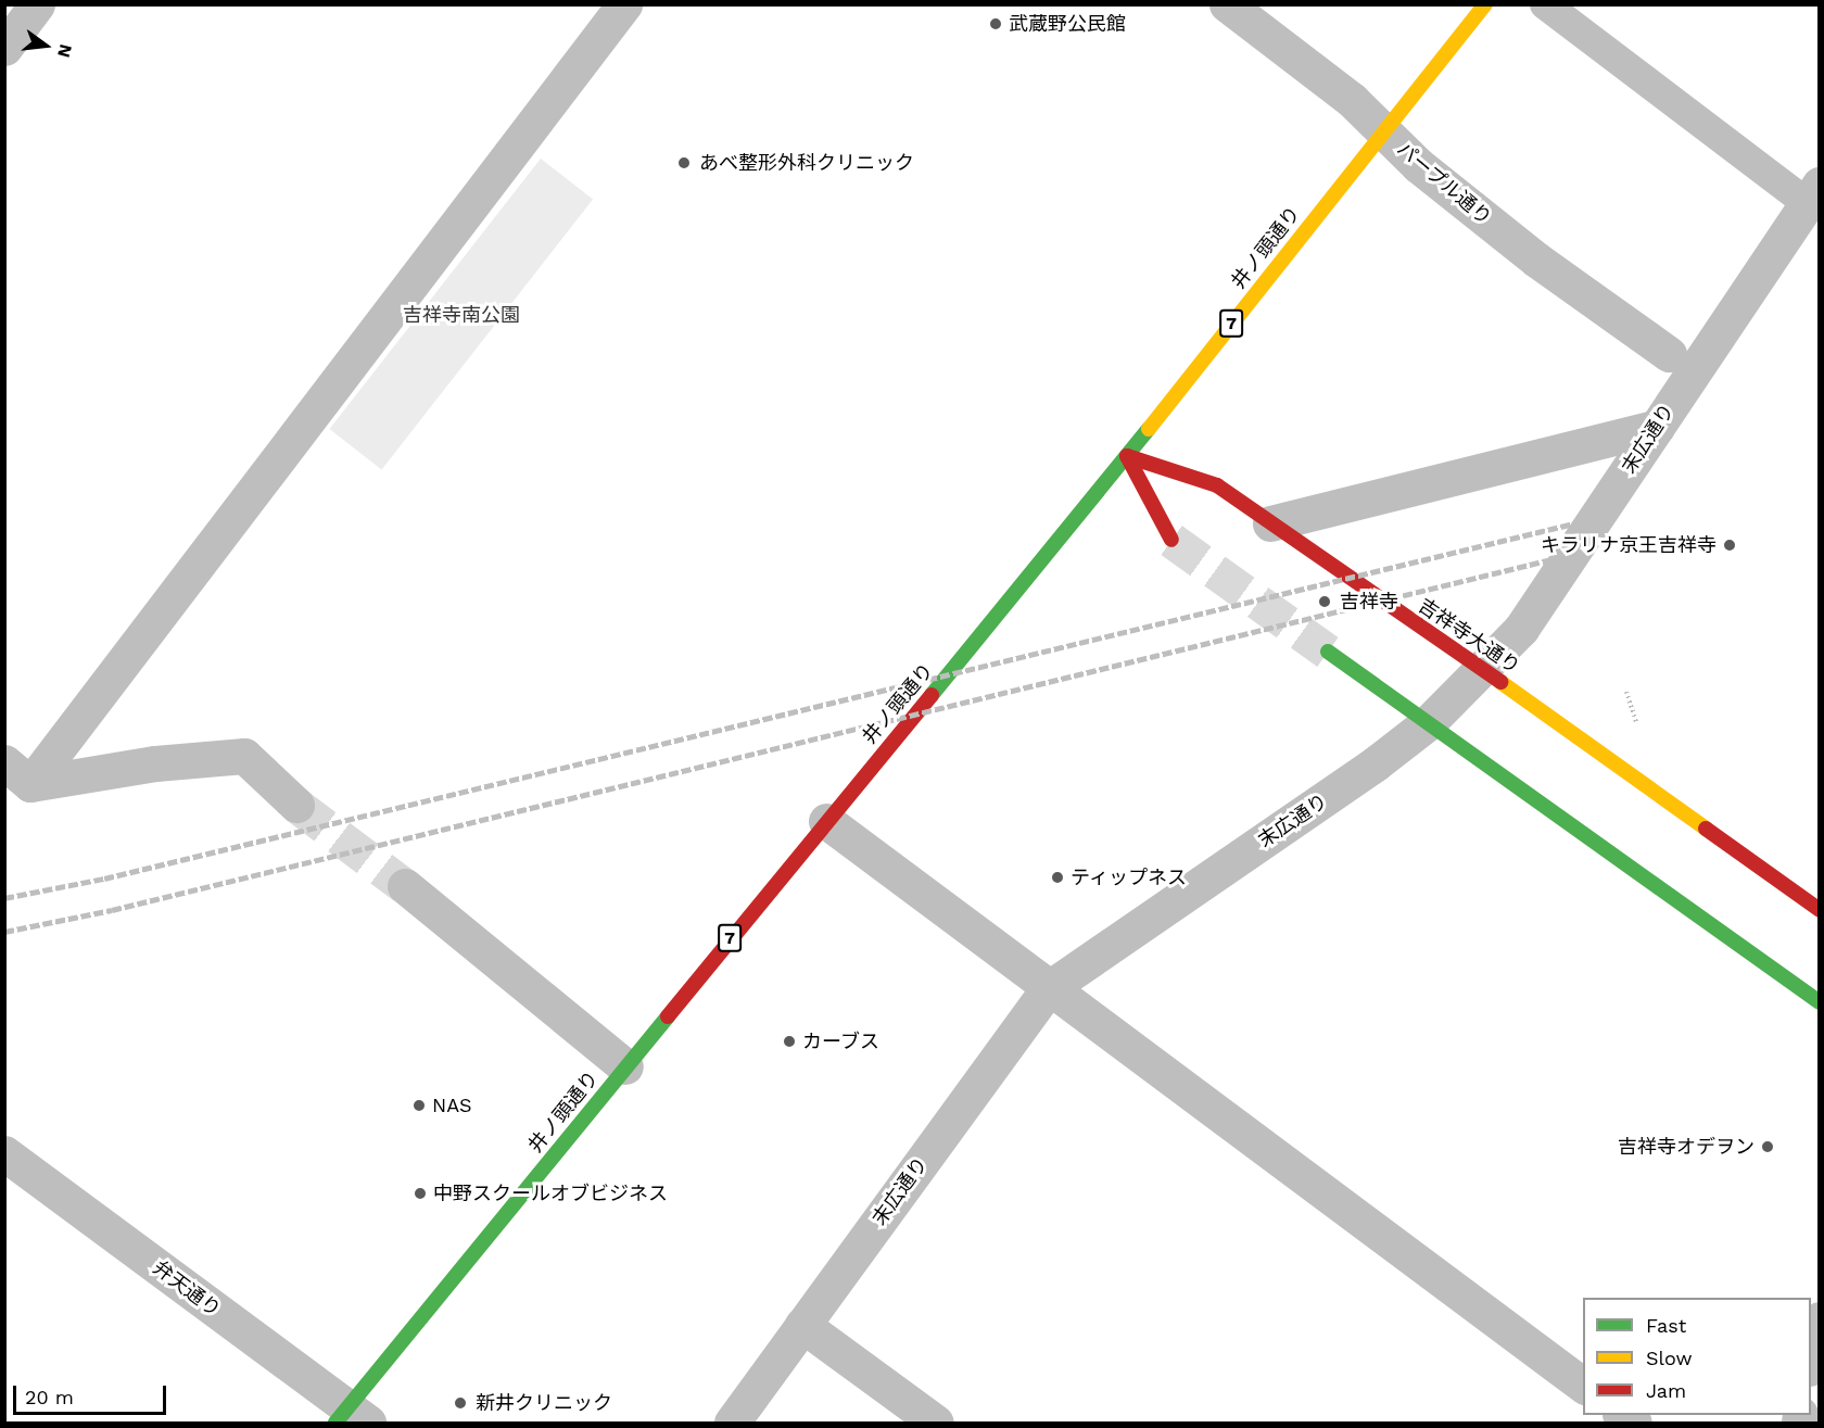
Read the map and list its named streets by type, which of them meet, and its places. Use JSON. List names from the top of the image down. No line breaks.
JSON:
{"streets":{"main road":["井ノ頭通り","7","吉祥寺大通り"],"street":["パープル通り","末広通り","弁天通り"]},"crossings":[["パープル通り","井ノ頭通り"],["井ノ頭通り","吉祥寺大通り"],["井ノ頭通り","弁天通り"],["末広通り","吉祥寺大通り"]],"parks":["吉祥寺南公園"],"places":["武蔵野公民館","あべ整形外科クリニック","キラリナ京王吉祥寺","吉祥寺","ティップネス","カーブス","NAS","吉祥寺オデヲン","中野スクールオブビジネス","新井クリニック"],"legend":["Fast","Slow","Jam"],"scale_bar":"20 m","north":"right"}
